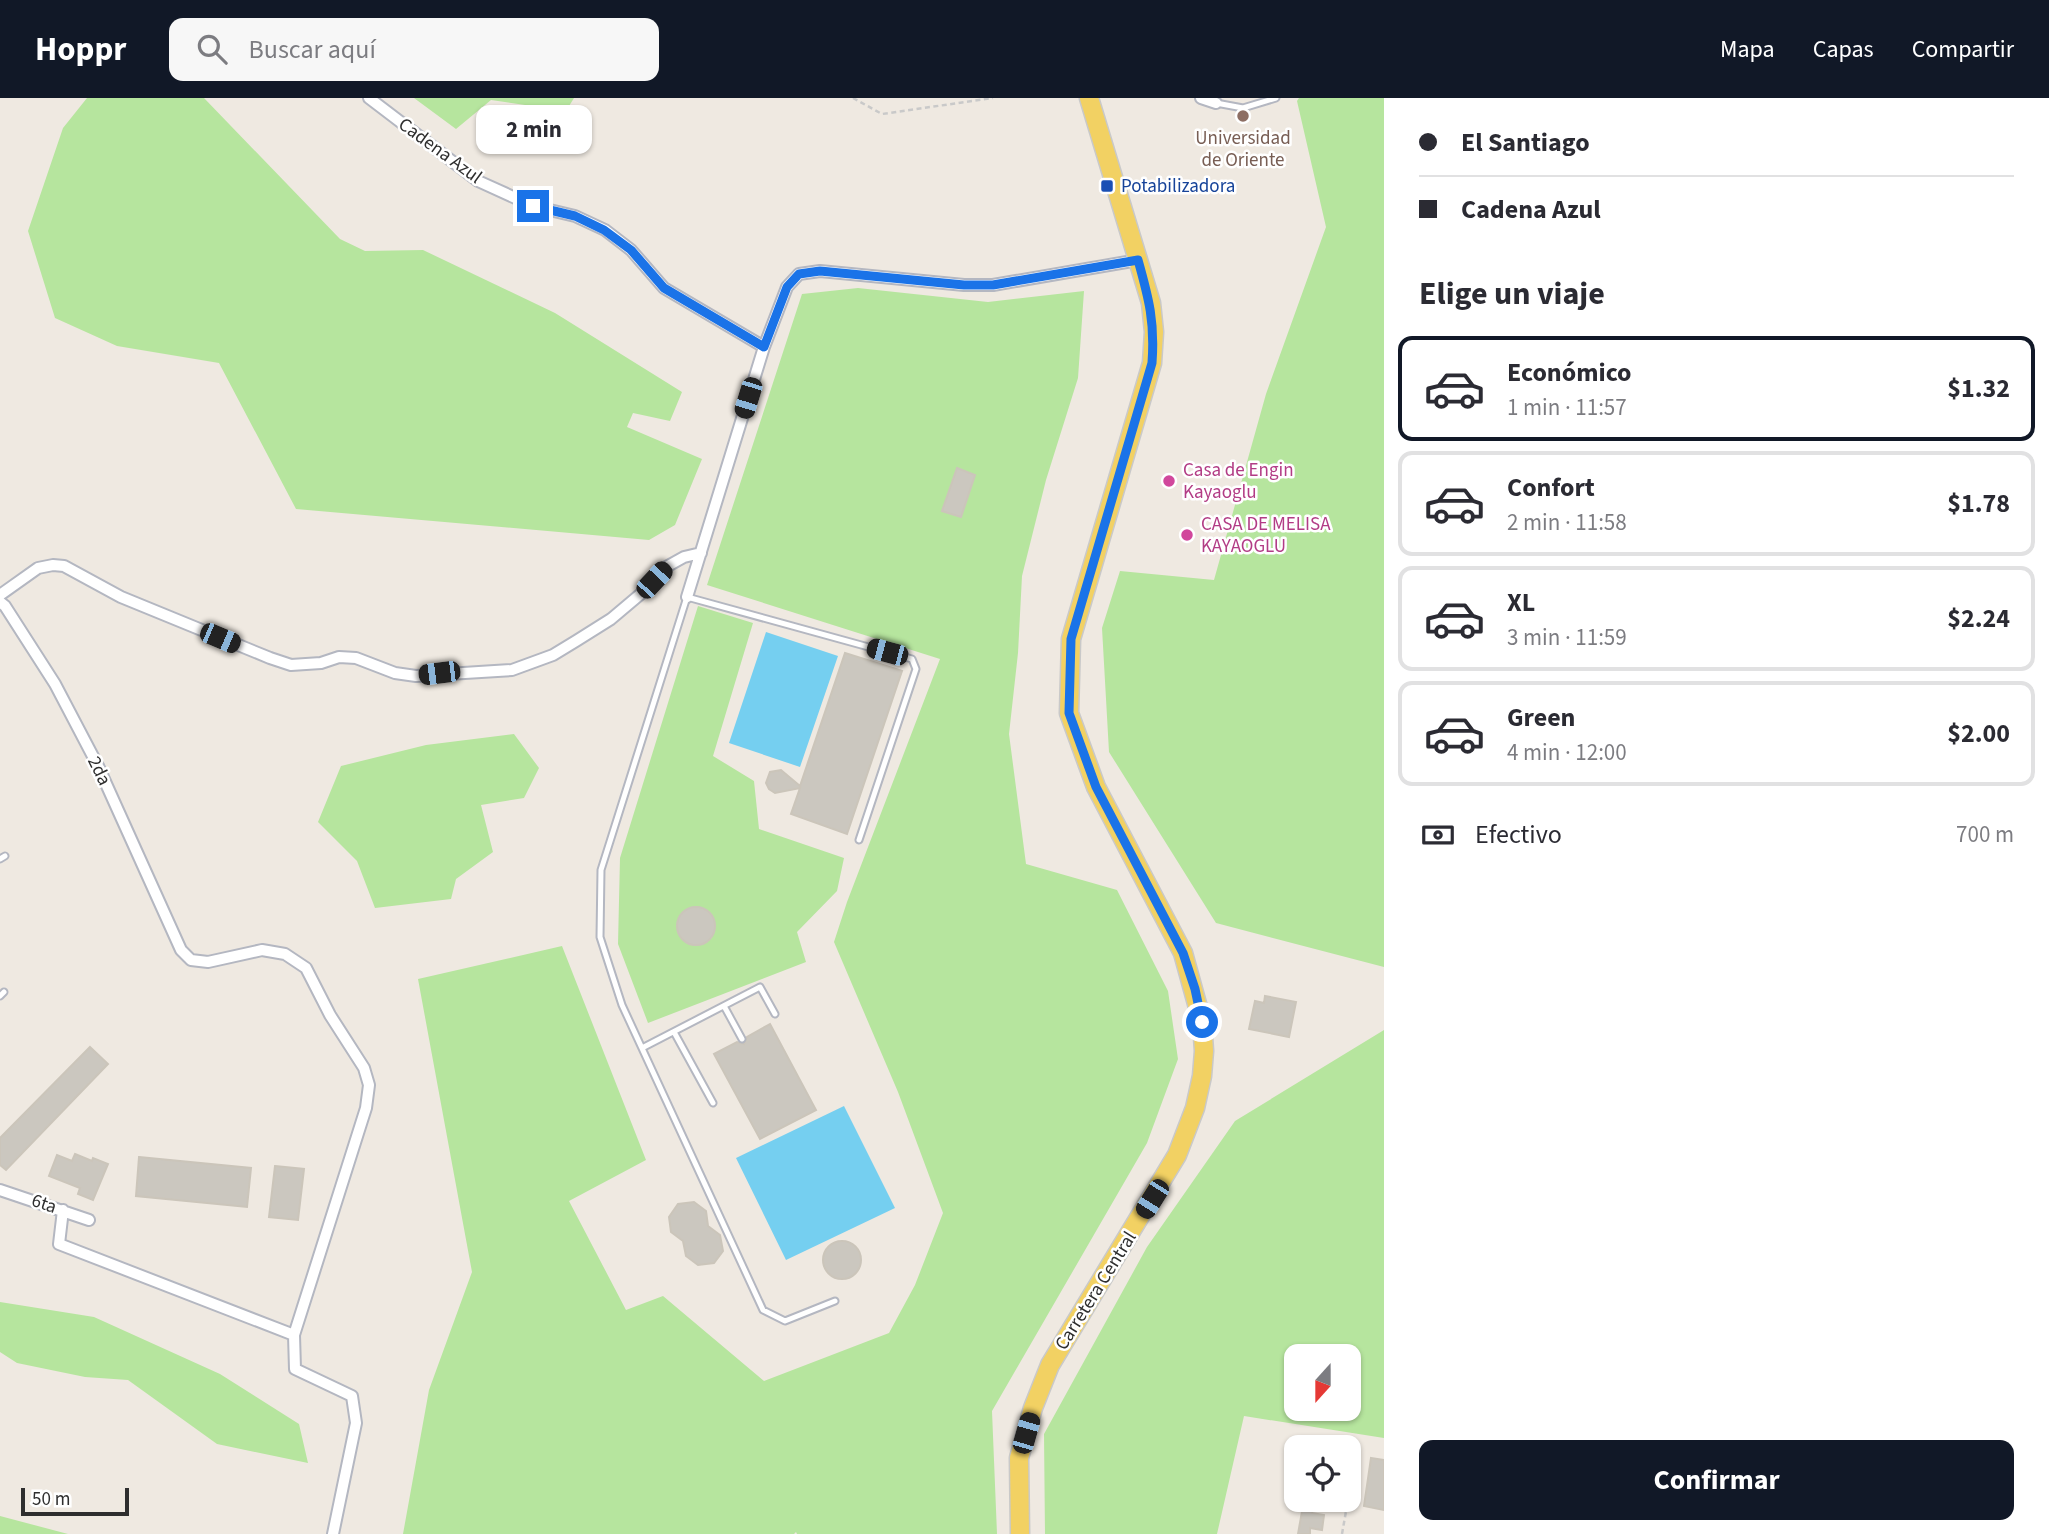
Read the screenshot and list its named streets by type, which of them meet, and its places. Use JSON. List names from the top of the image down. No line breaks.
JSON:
{"streets":{"main road":["Carretera Central"],"street":["Cadena Azul","2da","6ta"]},"places":{"other":["Universidad de Oriente","Casa de Engin Kayaoglu","CASA DE MELISA KAYAOGLU"],"transit":["Potabilizadora"]},"scale_bar":"50 m","north":"bottom","page":{"header":"Hoppr","search":"Buscar aquí","nav":["Mapa","Capas","Compartir"],"banner":["El Santiago","Cadena Azul"],"bubble":"2 min","heading":"Elige un viaje","list":[{"name":"Económico","note":"1 min · 11:57","value":"$1.32"},{"name":"Confort","note":"2 min · 11:58","value":"$1.78"},{"name":"XL","note":"3 min · 11:59","value":"$2.24"},{"name":"Green","note":"4 min · 12:00","value":"$2.00"}],"pay":["Efectivo","700 m"],"buttons":"Confirmar","scale":"50 m"}}
